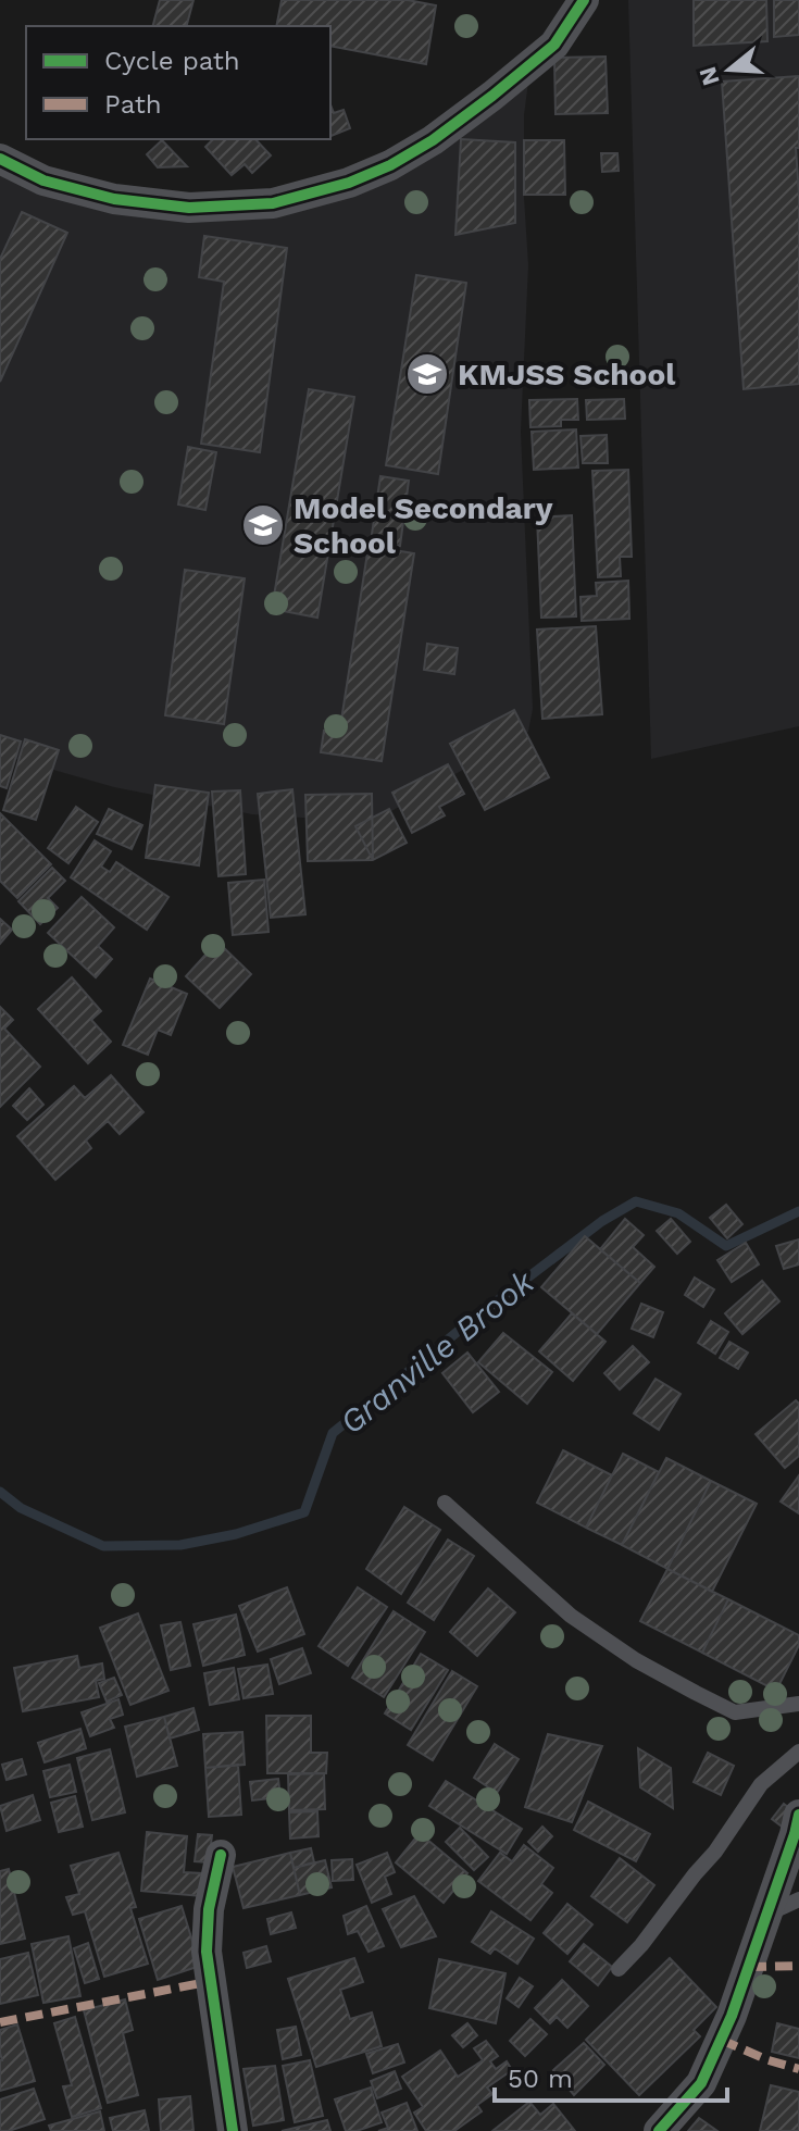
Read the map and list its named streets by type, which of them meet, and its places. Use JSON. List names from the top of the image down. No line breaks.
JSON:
{"water":["Granville Brook"],"places":{"school or university":["KMJSS School","Model Secondary School"]},"legend":["Cycle path","Path"],"scale_bar":"50 m","north":"left"}
